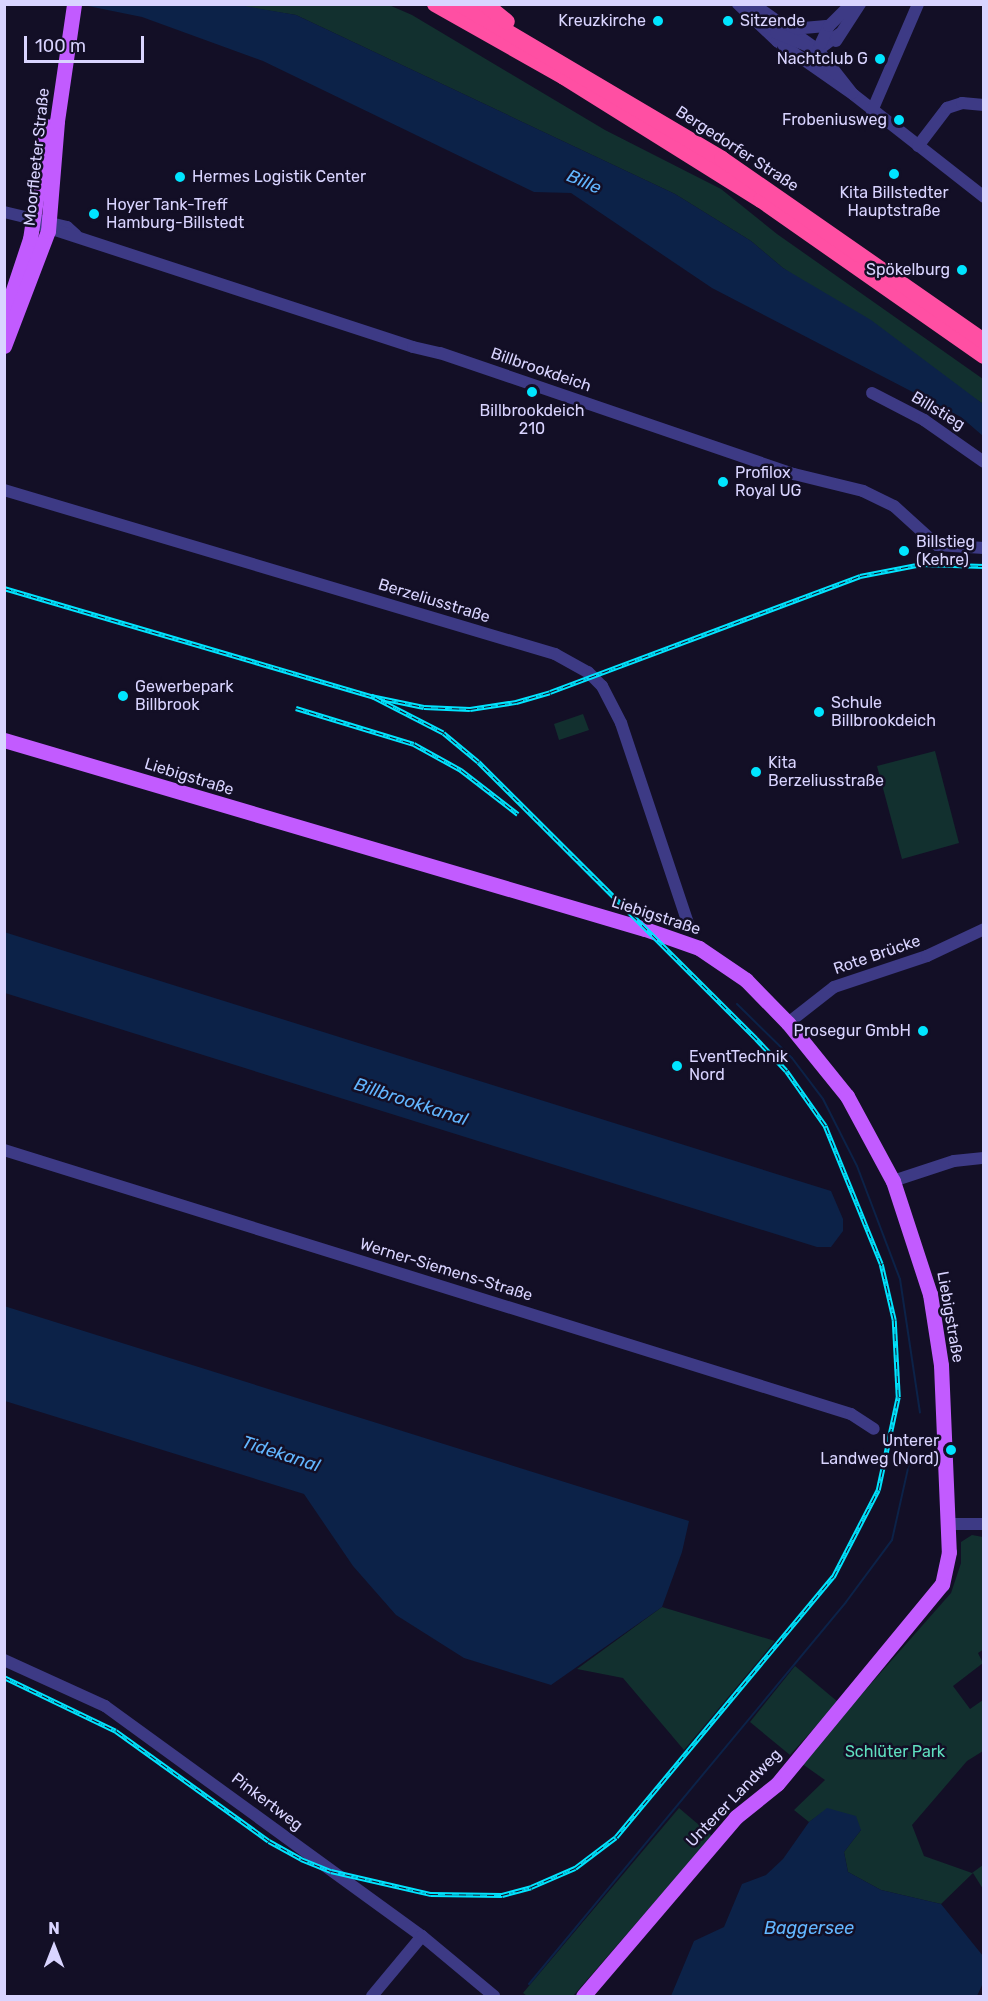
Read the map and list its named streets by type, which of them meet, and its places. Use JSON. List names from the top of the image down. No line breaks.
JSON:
{"streets":{"highway":["Bergedorfer Straße"],"main road":["Moorfleeter Straße","Liebigstraße","Unterer Landweg"],"street":["Billbrookdeich","Billstieg","Berzeliusstraße","Rote Brücke","Werner-Siemens-Straße","Pinkertweg"]},"crossings":[["Moorfleeter Straße","Billbrookdeich"],["Liebigstraße","Rote Brücke"],["Liebigstraße","Unterer Landweg"]],"water":["Bille","Billbrookkanal","Tidekanal","Baggersee"],"parks":["Schlüter Park"],"places":["Kreuzkirche","Sitzende","Nachtclub G","Frobeniusweg","Kita Billstedter Hauptstraße","Hermes Logistik Center","Hoyer Tank-Treff Hamburg-Billstedt","Spökelburg","Billbrookdeich 210","Profilox Royal UG","Billstieg (Kehre)","Gewerbepark Billbrook","Schule Billbrookdeich","Kita Berzeliusstraße","Prosegur GmbH","EventTechnik Nord","Unterer Landweg (Nord)"],"scale_bar":"100 m","north":"top"}
